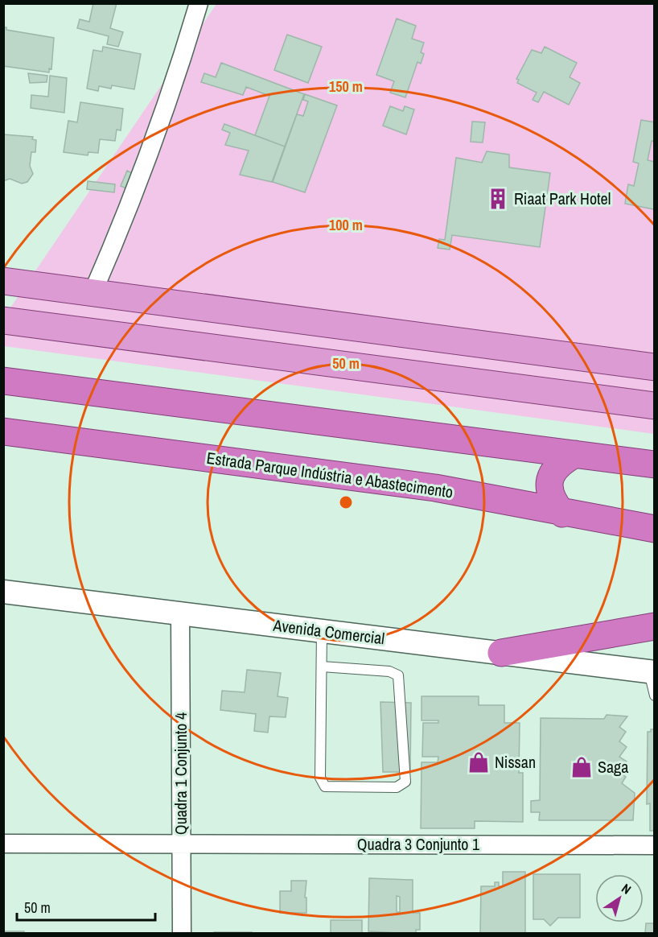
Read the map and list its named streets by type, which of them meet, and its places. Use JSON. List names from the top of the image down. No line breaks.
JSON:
{"streets":{"highway":["Estrada Parque Indústria e Abastecimento"],"street":["Avenida Comercial","Quadra 1 Conjunto 4","Quadra 3 Conjunto 1"]},"crossings":[["Avenida Comercial","Quadra 1 Conjunto 4"],["Quadra 1 Conjunto 4","Quadra 3 Conjunto 1"]],"places":{"building":["Riaat Park Hotel"],"shop":["Nissan","Saga"]},"scale_bar":"50 m","north":"top right","rings":["150 m","100 m","50 m"]}
